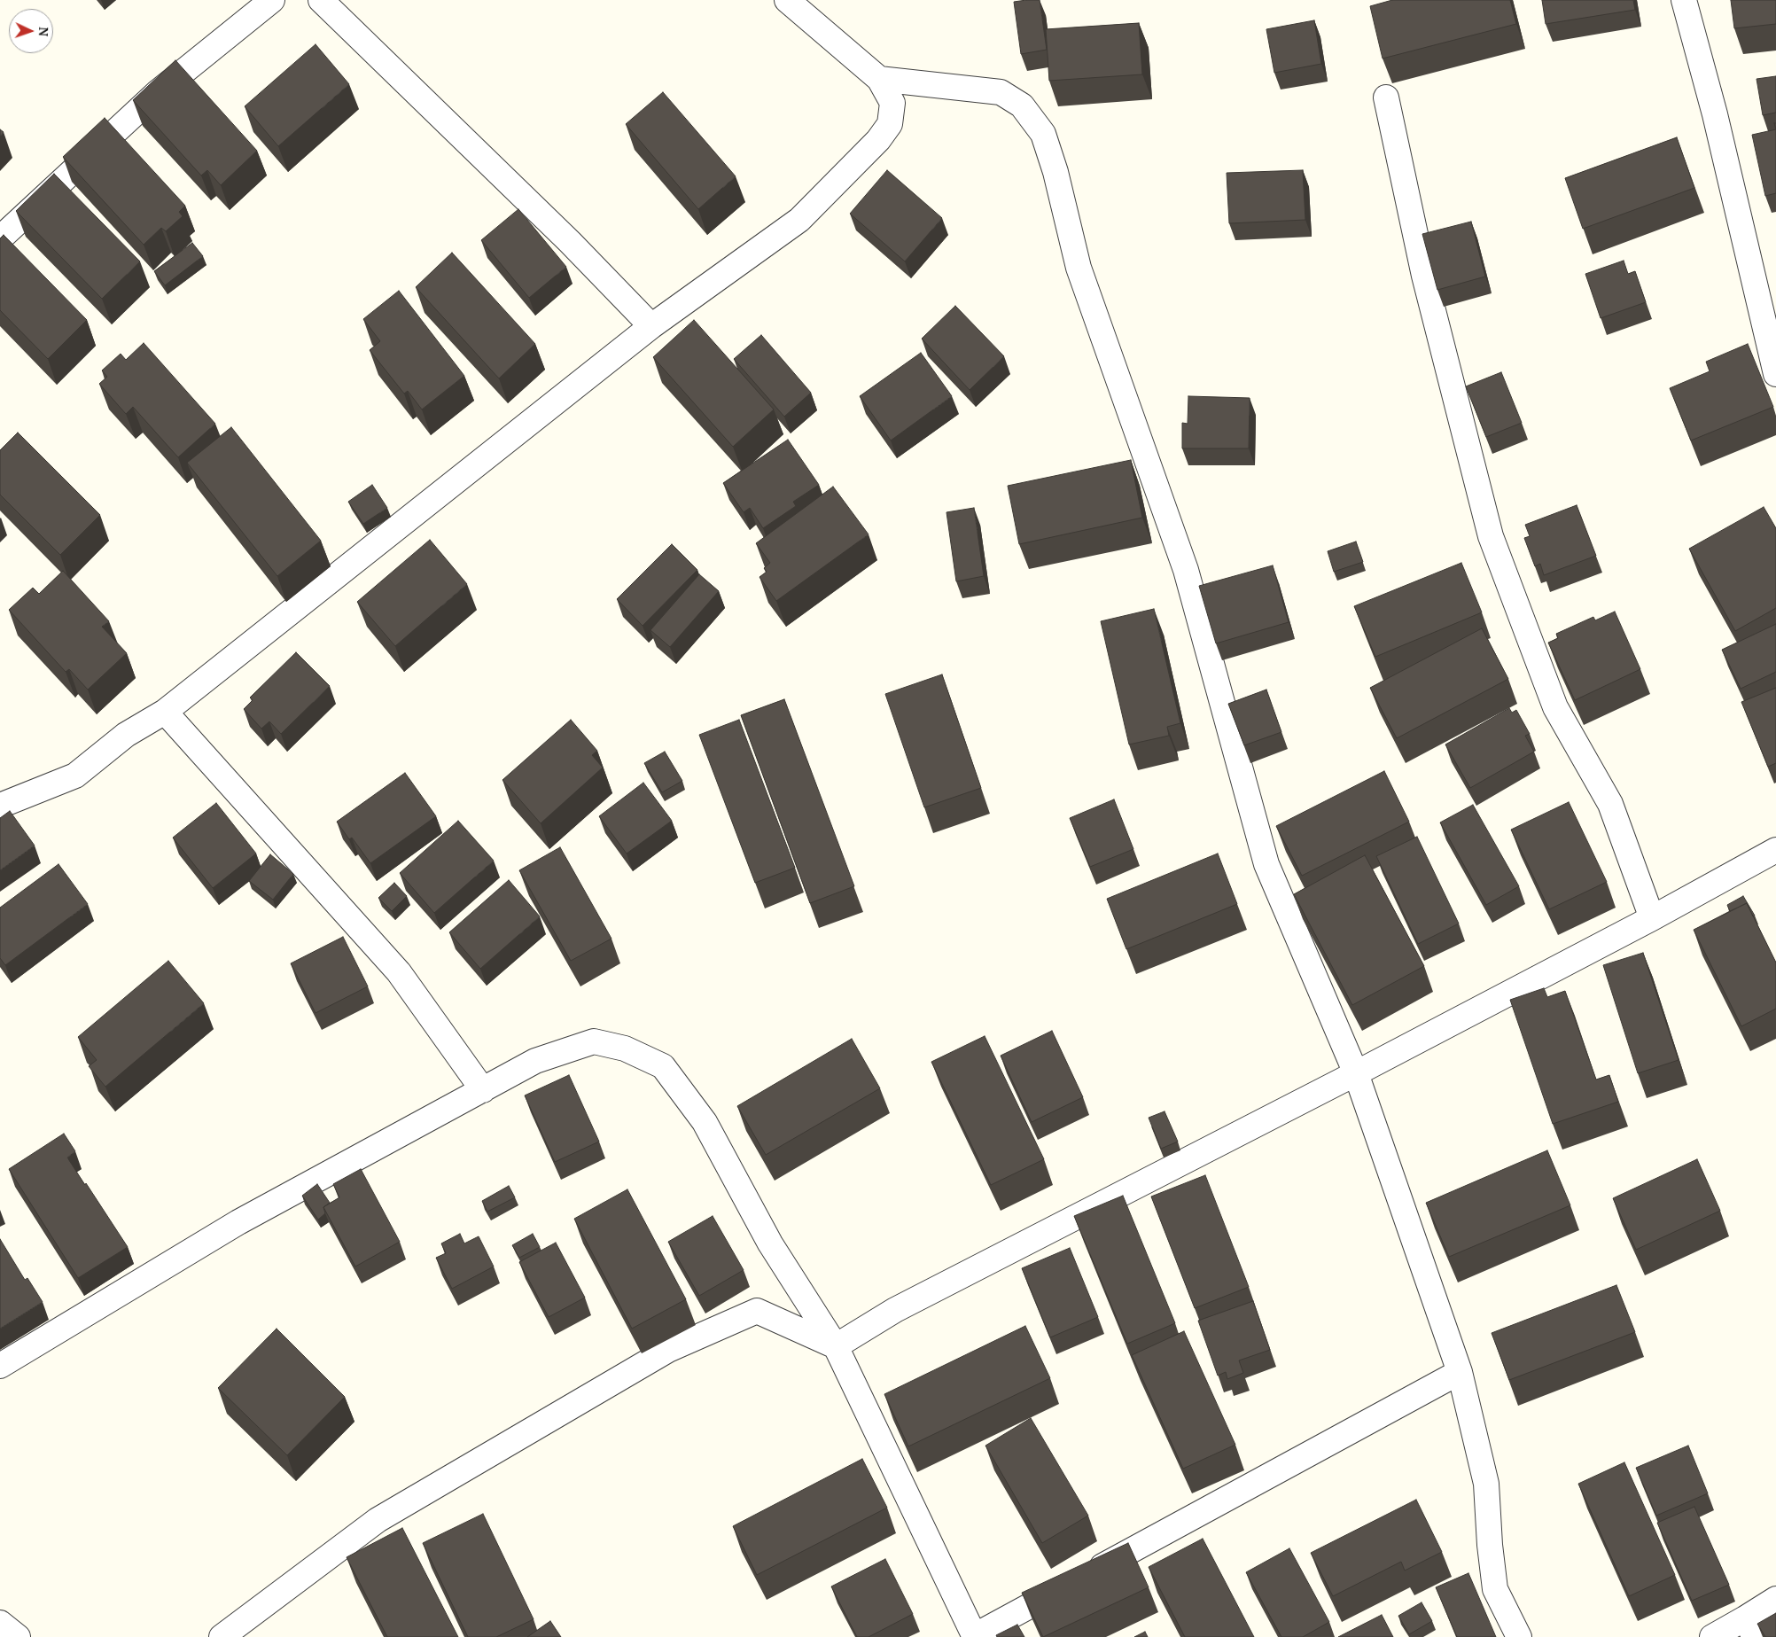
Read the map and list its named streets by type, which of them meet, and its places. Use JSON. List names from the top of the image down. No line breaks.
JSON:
{"north":"right"}
